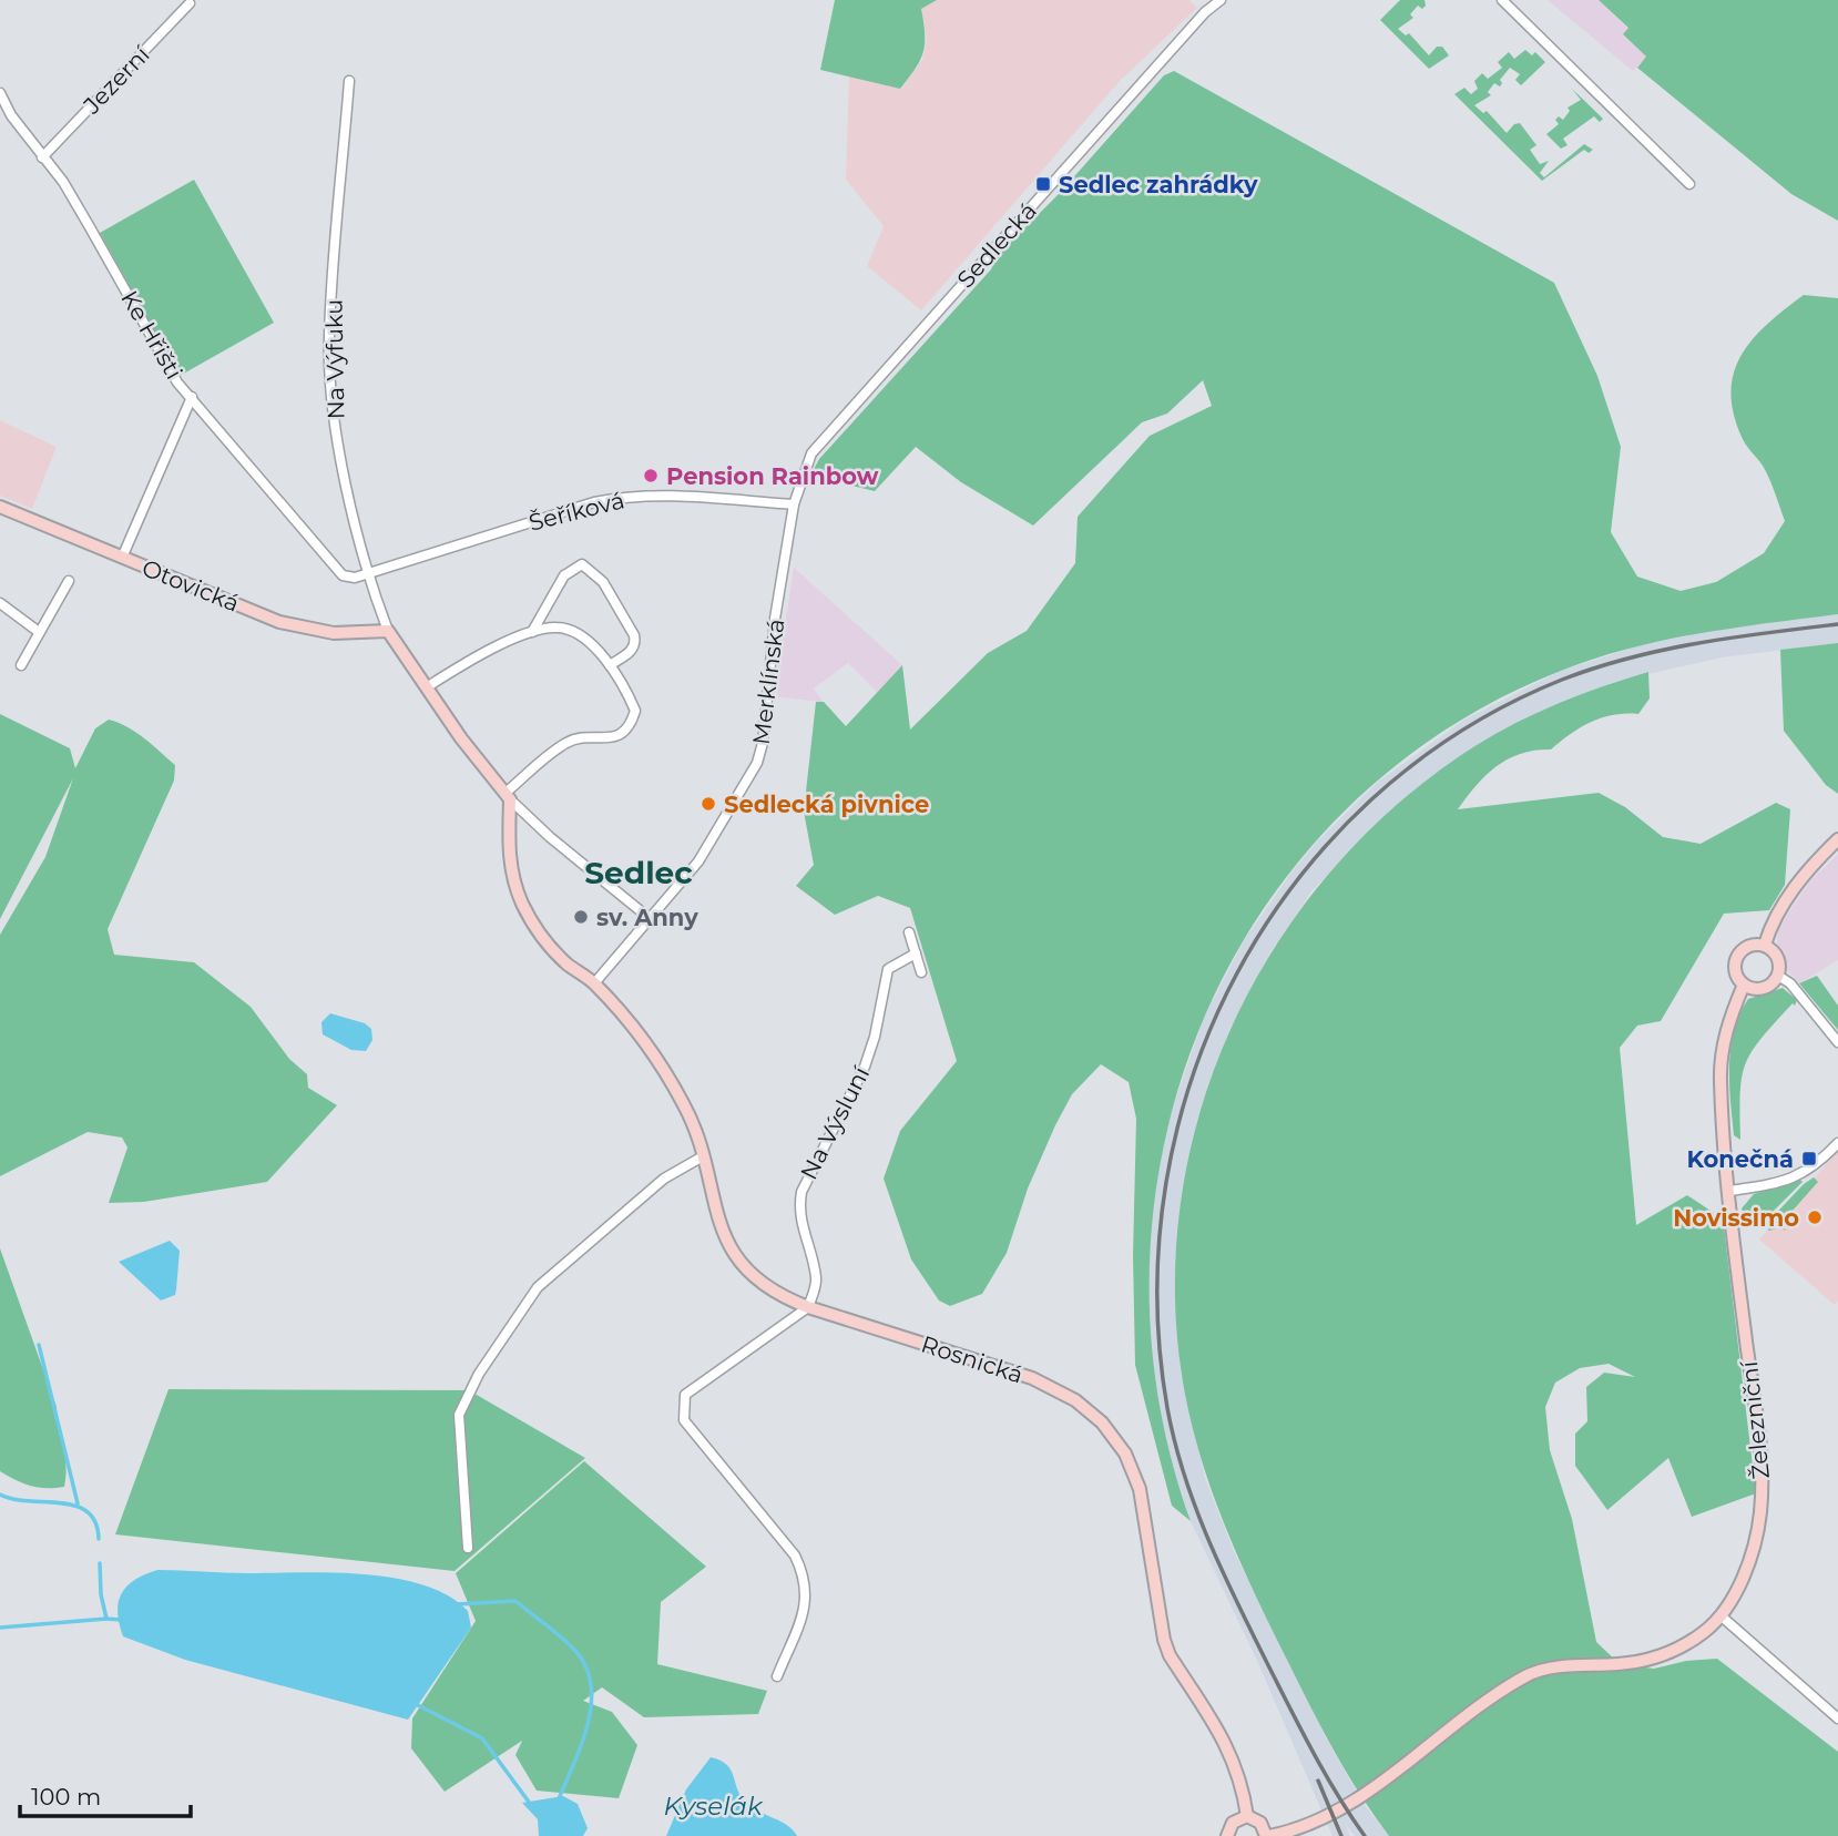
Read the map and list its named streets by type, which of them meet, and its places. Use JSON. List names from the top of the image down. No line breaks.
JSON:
{"streets":{"street":["Jezerní","Sedlecká","Ke Hřišti","Na Výfuku","Šeříková","Otovická","Merklínská","Na Výsluní","Rosnická","Železniční"]},"crossings":[["Jezerní","Ke Hřišti"],["Sedlecká","Šeříková"],["Sedlecká","Merklínská"],["Ke Hřišti","Na Výfuku"],["Ke Hřišti","Šeříková"],["Na Výfuku","Šeříková"],["Na Výfuku","Otovická"],["Šeříková","Merklínská"],["Merklínská","Rosnická"],["Na Výsluní","Rosnická"]],"districts":["Sedlec"],"water":["Kyselák"],"places":{"transit":["Sedlec zahrádky","Konečná"],"other":["Pension Rainbow","Sedlecká pivnice","sv. Anny","Novissimo"]},"scale_bar":"100 m"}
